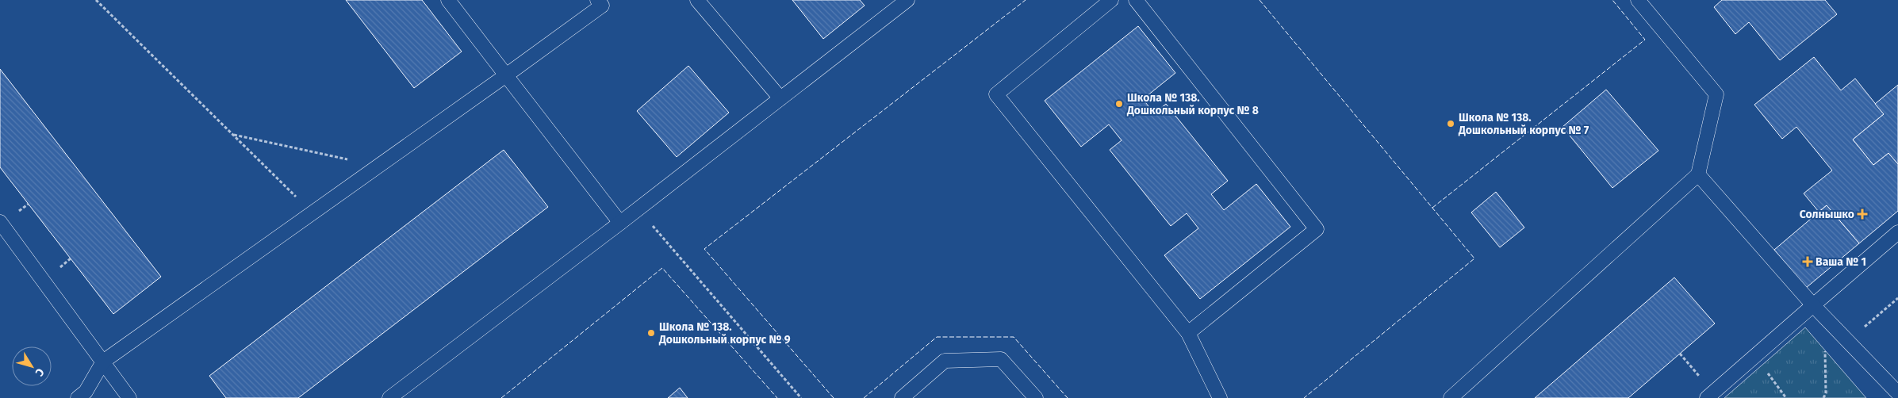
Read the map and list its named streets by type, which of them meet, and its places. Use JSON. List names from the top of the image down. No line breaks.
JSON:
{"places":{"other":["Школа № 138. Дошкольный корпус № 8","Школа № 138. Дошкольный корпус № 7","Школа № 138. Дошкольный корпус № 9"],"health":["Солнышко","Ваша № 1"]},"north":"bottom right"}
